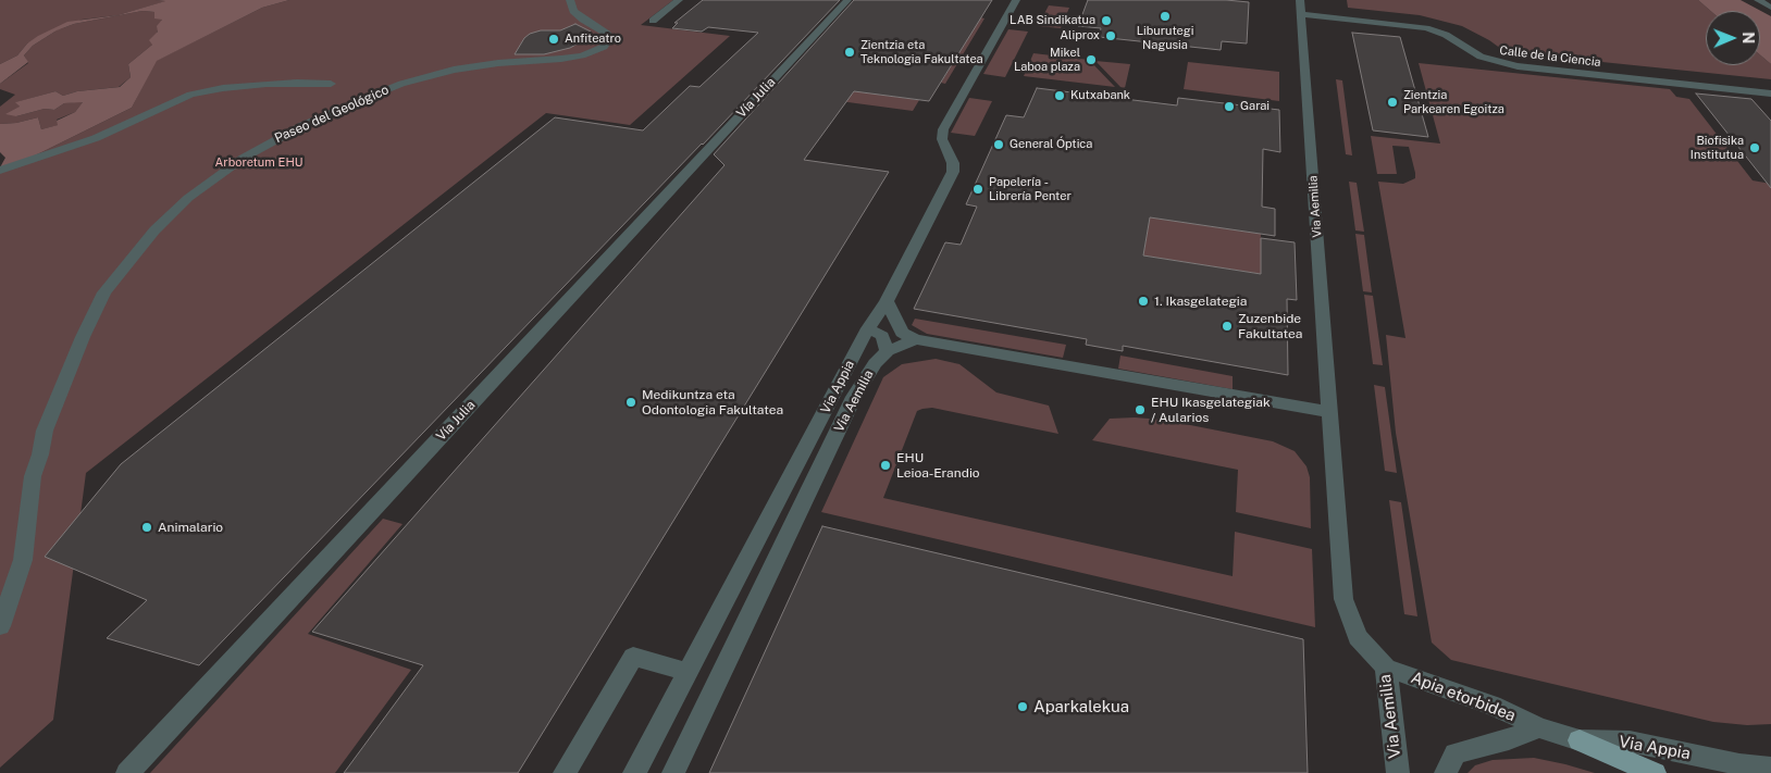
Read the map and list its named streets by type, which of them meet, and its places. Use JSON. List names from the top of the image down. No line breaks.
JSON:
{"streets":{"street":["Calle de la Ciencia","Vía Julia","Paseo del Geológico","Via Aemilia","Via Appia","Apia etorbidea"]},"crossings":[["Calle de la Ciencia","Via Aemilia"],["Via Aemilia","Apia etorbidea"],["Via Appia","Apia etorbidea"]],"parks":["Arboretum EHU"],"places":["Liburutegi Nagusia","LAB Sindikatua","Aliprox","Anfiteatro","Zientzia eta Teknologia Fakultatea","Mikel Laboa plaza","Kutxabank","Zientzia Parkearen Egoitza","Garai","General Óptica","Biofisika Institutua","Papelería - Librería Penter","1. Ikasgelategia","Zuzenbide Fakultatea","Medikuntza eta Odontologia Fakultatea","EHU Ikasgelategiak / Aularios","EHU Leioa-Erandio","Animalario","Aparkalekua"],"north":"right"}
